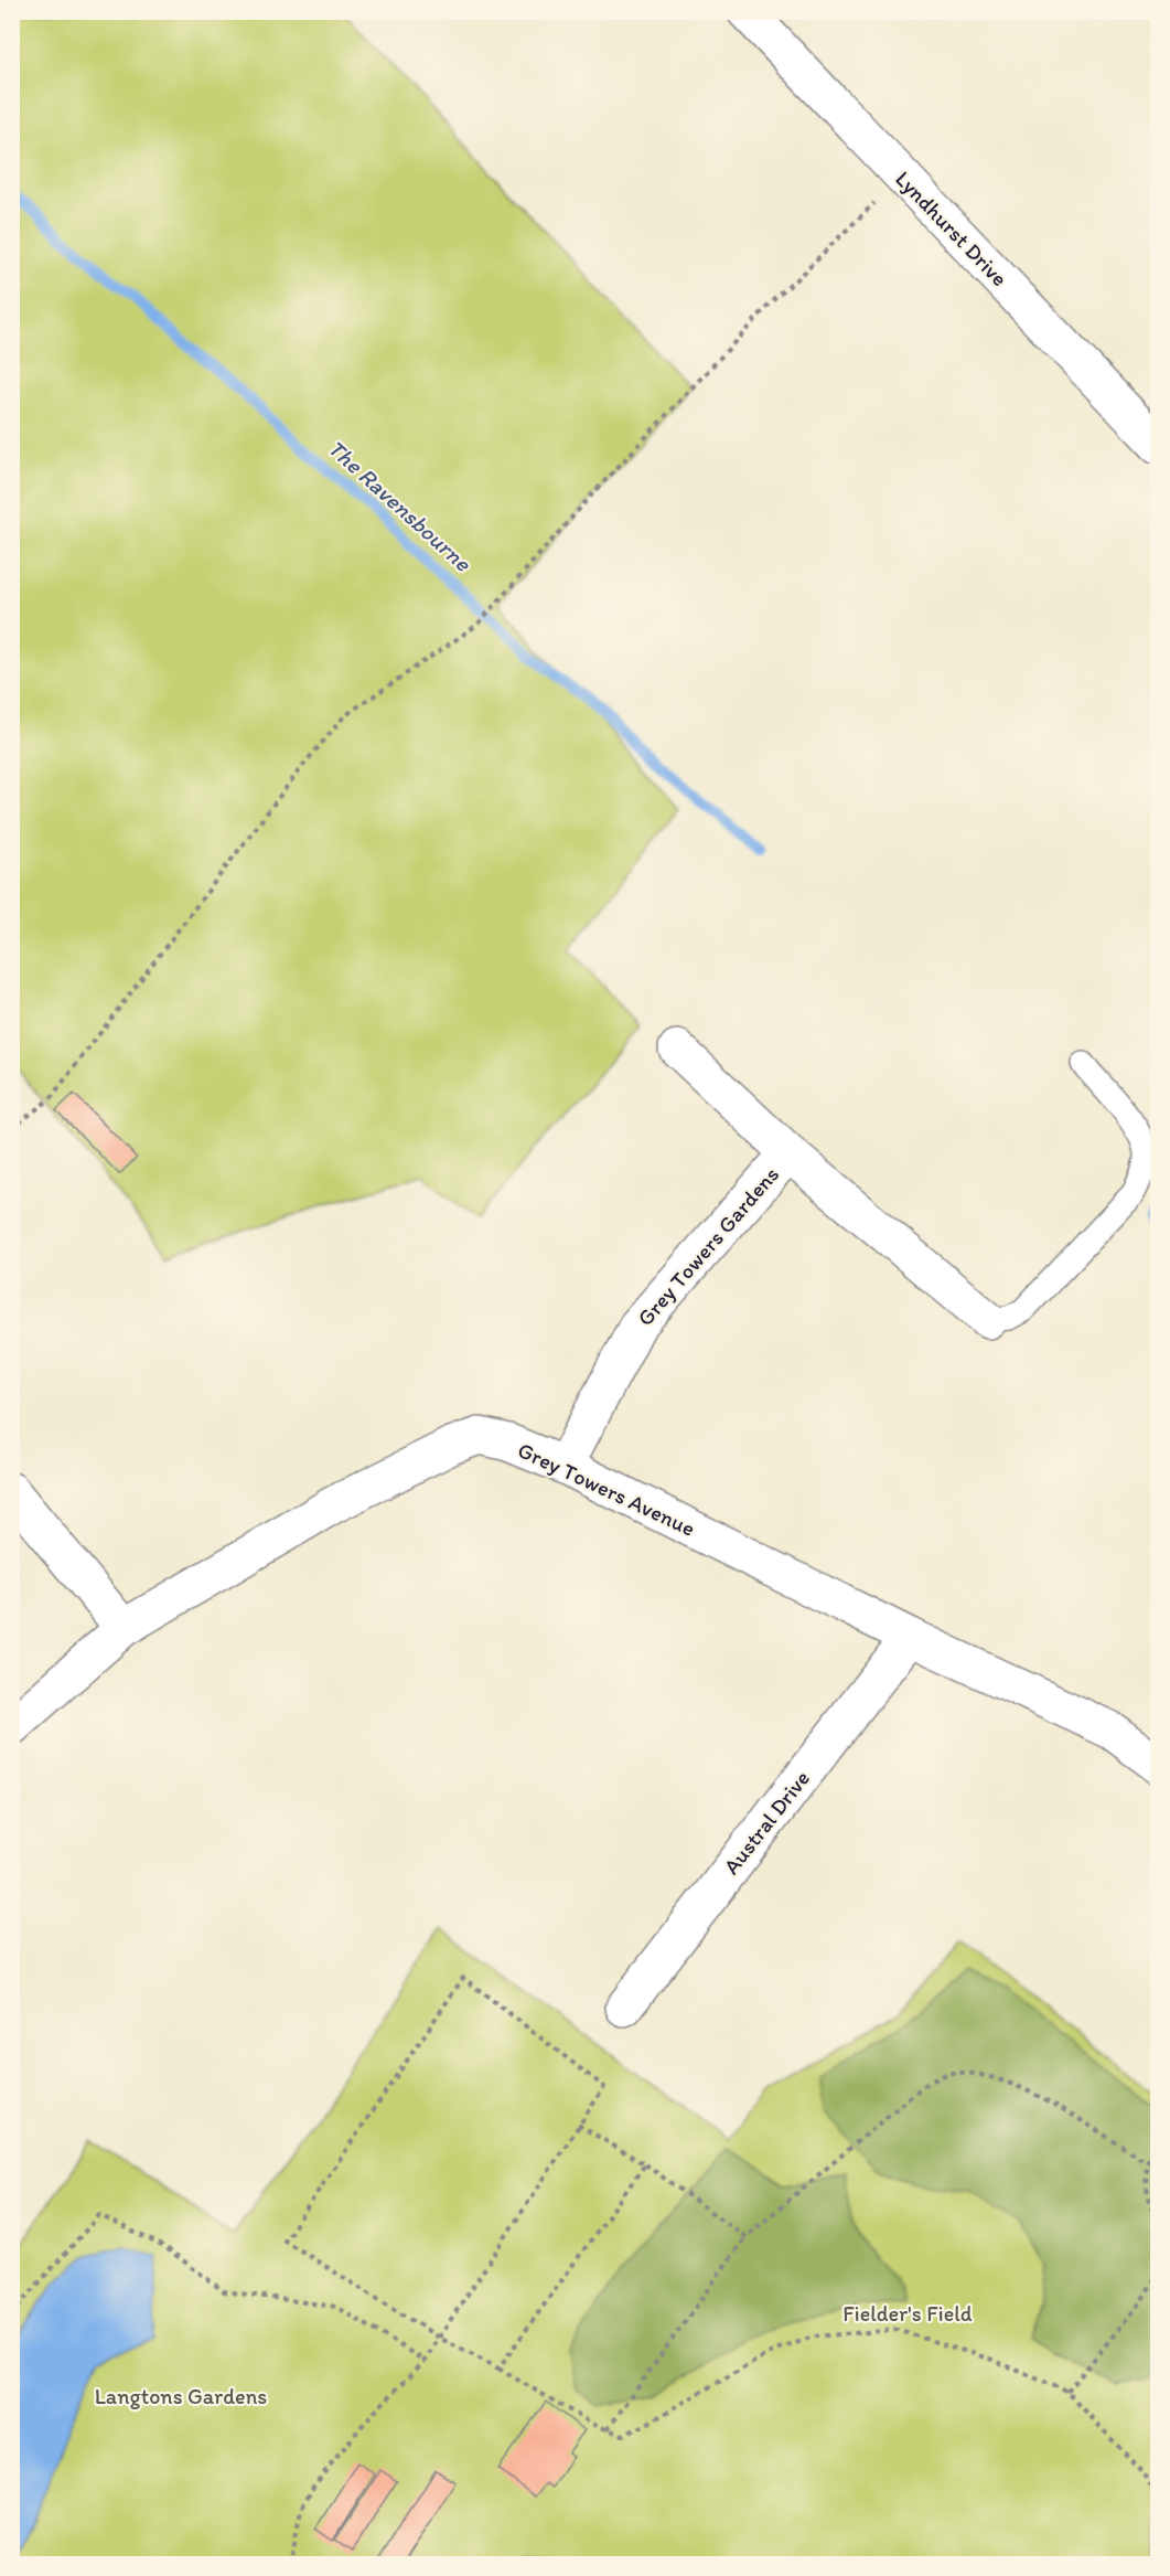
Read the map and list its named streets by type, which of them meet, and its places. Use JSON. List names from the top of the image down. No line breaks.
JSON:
{"streets":{"street":["Lyndhurst Drive","Grey Towers Gardens","Grey Towers Avenue","Austral Drive"]},"crossings":[["Grey Towers Gardens","Grey Towers Avenue"],["Grey Towers Avenue","Austral Drive"]],"water":["The Ravensbourne"],"parks":["Fielder's Field","Langtons Gardens"]}
